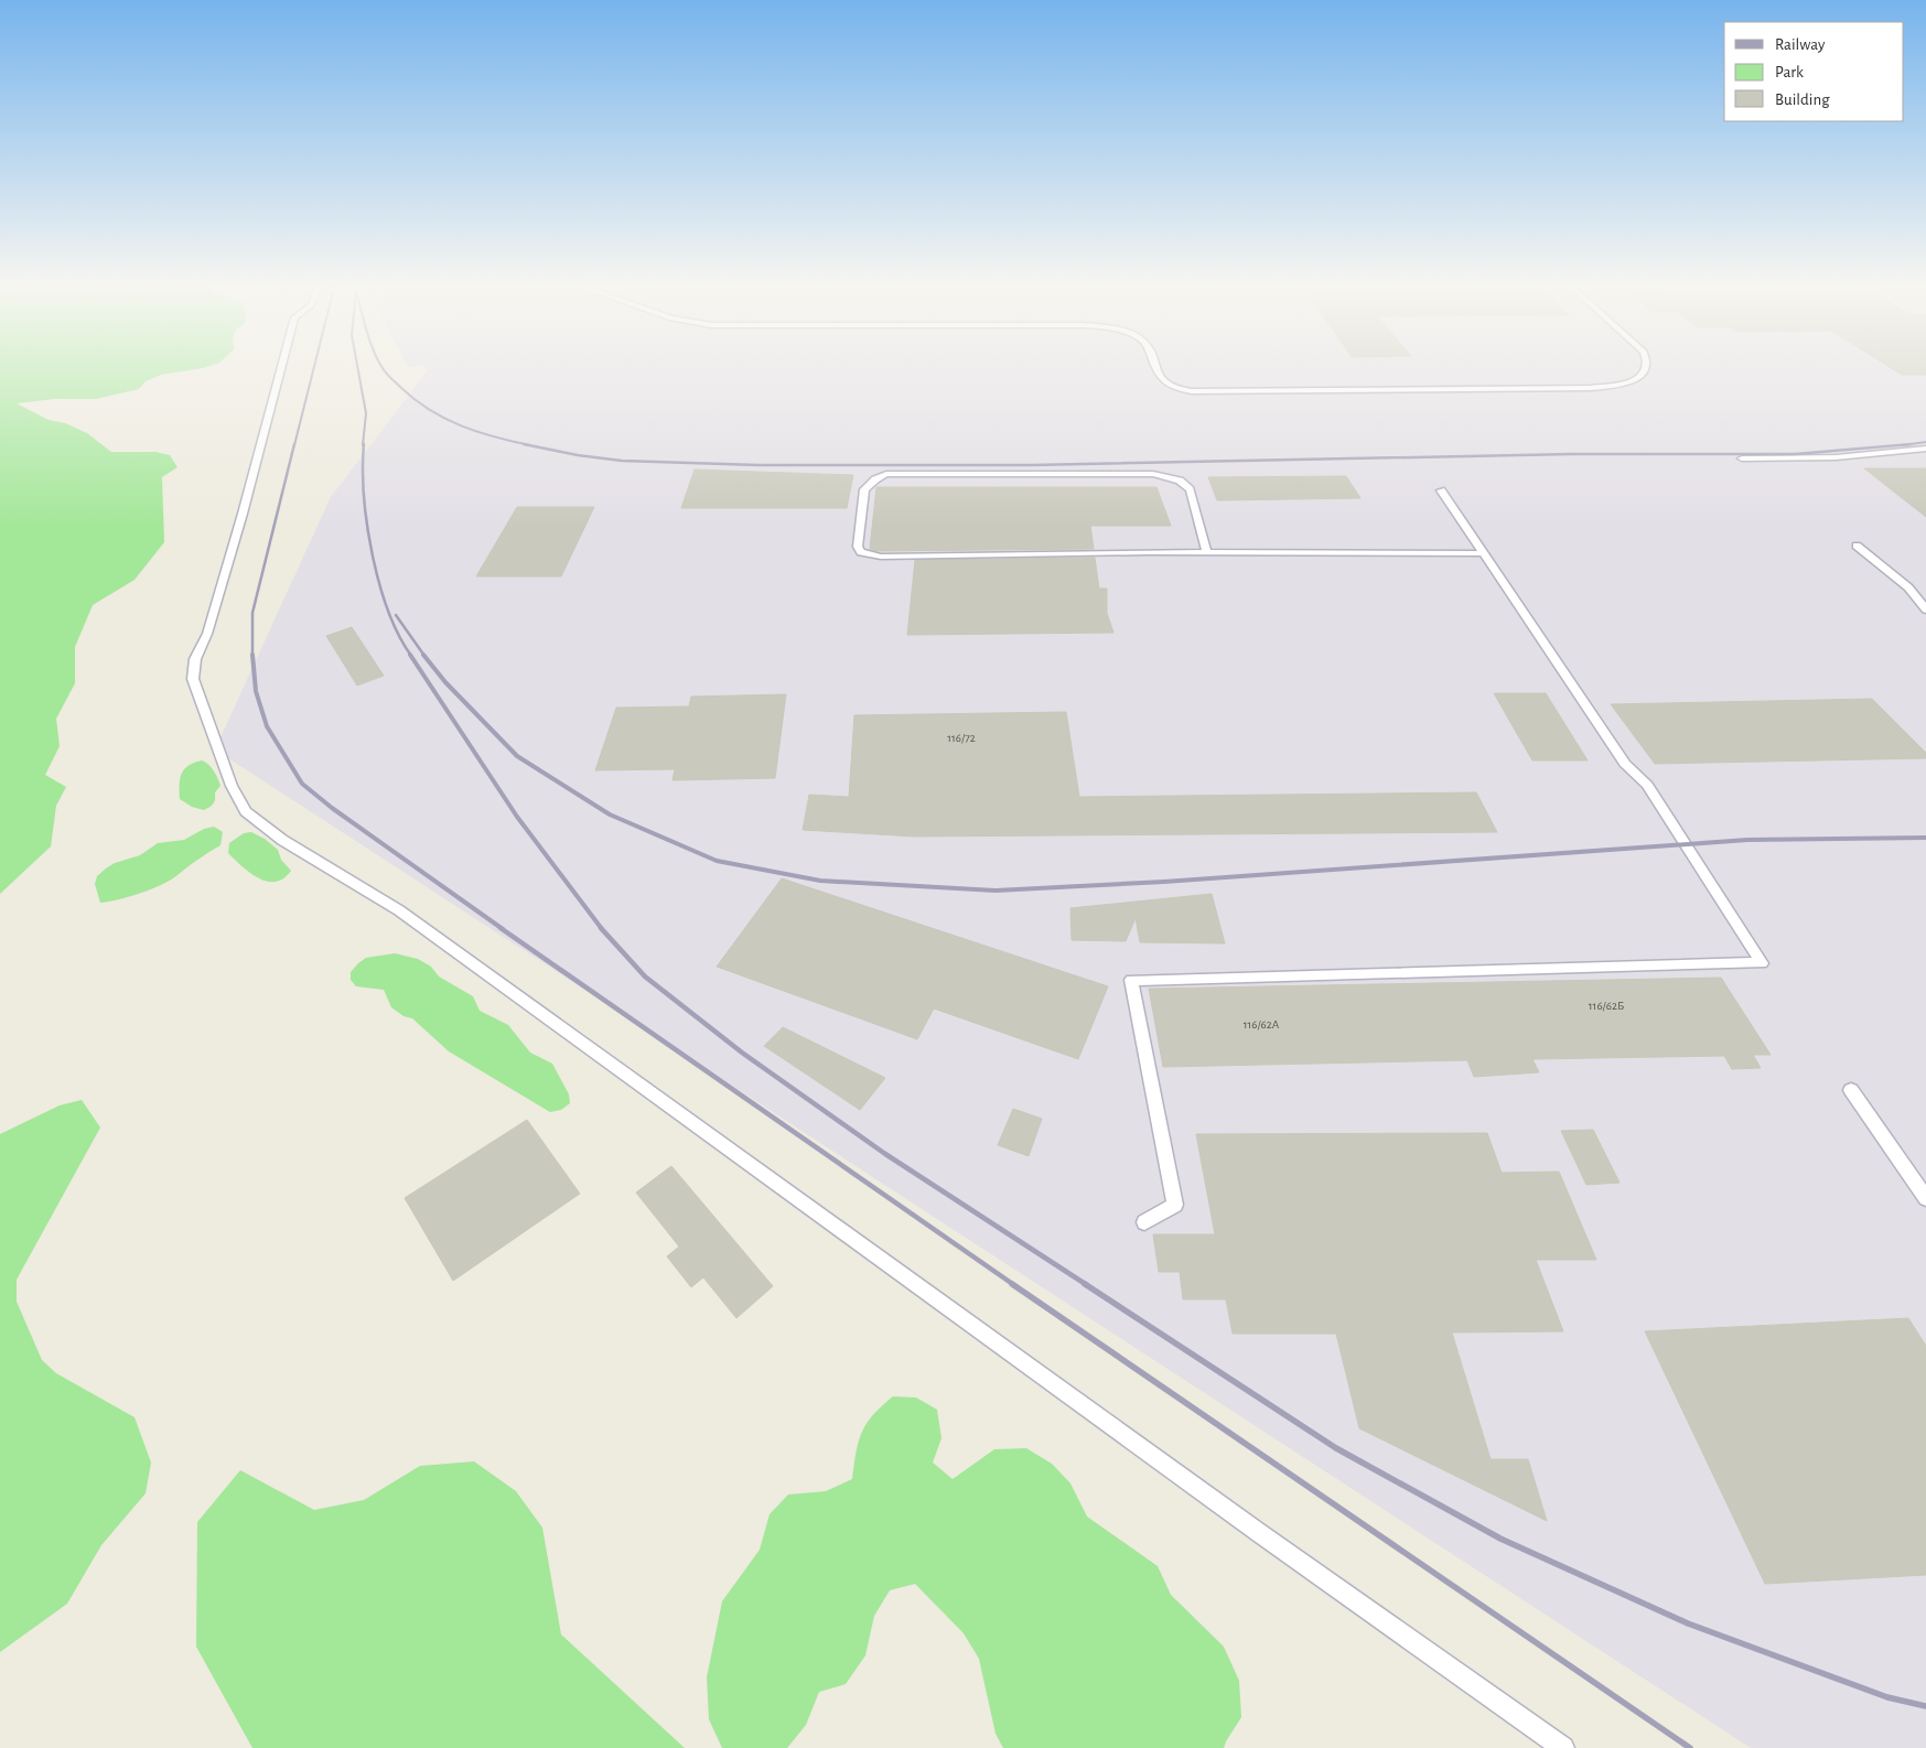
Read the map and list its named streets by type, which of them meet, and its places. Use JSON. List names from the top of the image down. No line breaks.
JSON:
{"house_numbers":["116/72","116/62Б","116/62А"],"legend":["Railway","Park","Building"]}
